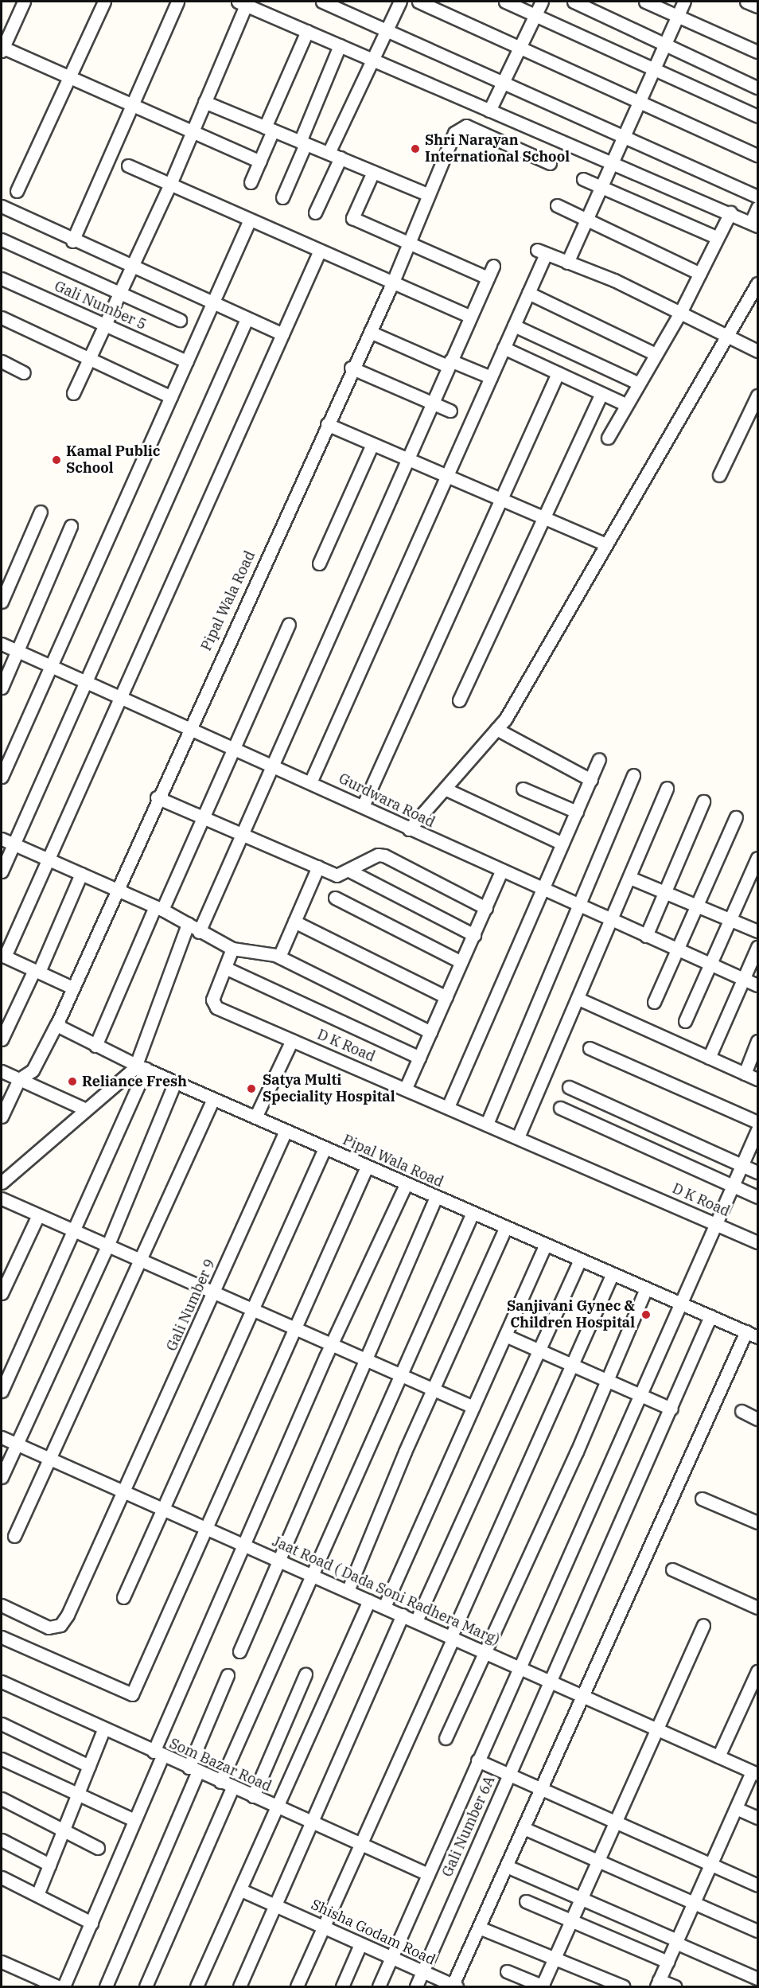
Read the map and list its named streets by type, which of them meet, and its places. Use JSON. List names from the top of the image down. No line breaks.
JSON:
{"streets":{"street":["Gali Number 5","Pipal Wala Road","Gurdwara Road","D K Road","Gali Number 9","Jaat Road ( Dada Soni Radhera Marg)","Som Bazar Road","Gali Number 6A","Shisha Godam Road"]},"crossings":[["Pipal Wala Road","Gurdwara Road"],["Pipal Wala Road","Gali Number 9"],["Pipal Wala Road","Gali Number 6A"],["Gali Number 9","Jaat Road ( Dada Soni Radhera Marg)"],["Jaat Road ( Dada Soni Radhera Marg)","Gali Number 6A"],["Gali Number 6A","Shisha Godam Road"]],"places":["Shri Narayan International School","Kamal Public School","Reliance Fresh","Satya Multi Speciality Hospital","Sanjivani Gynec & Children Hospital"]}
